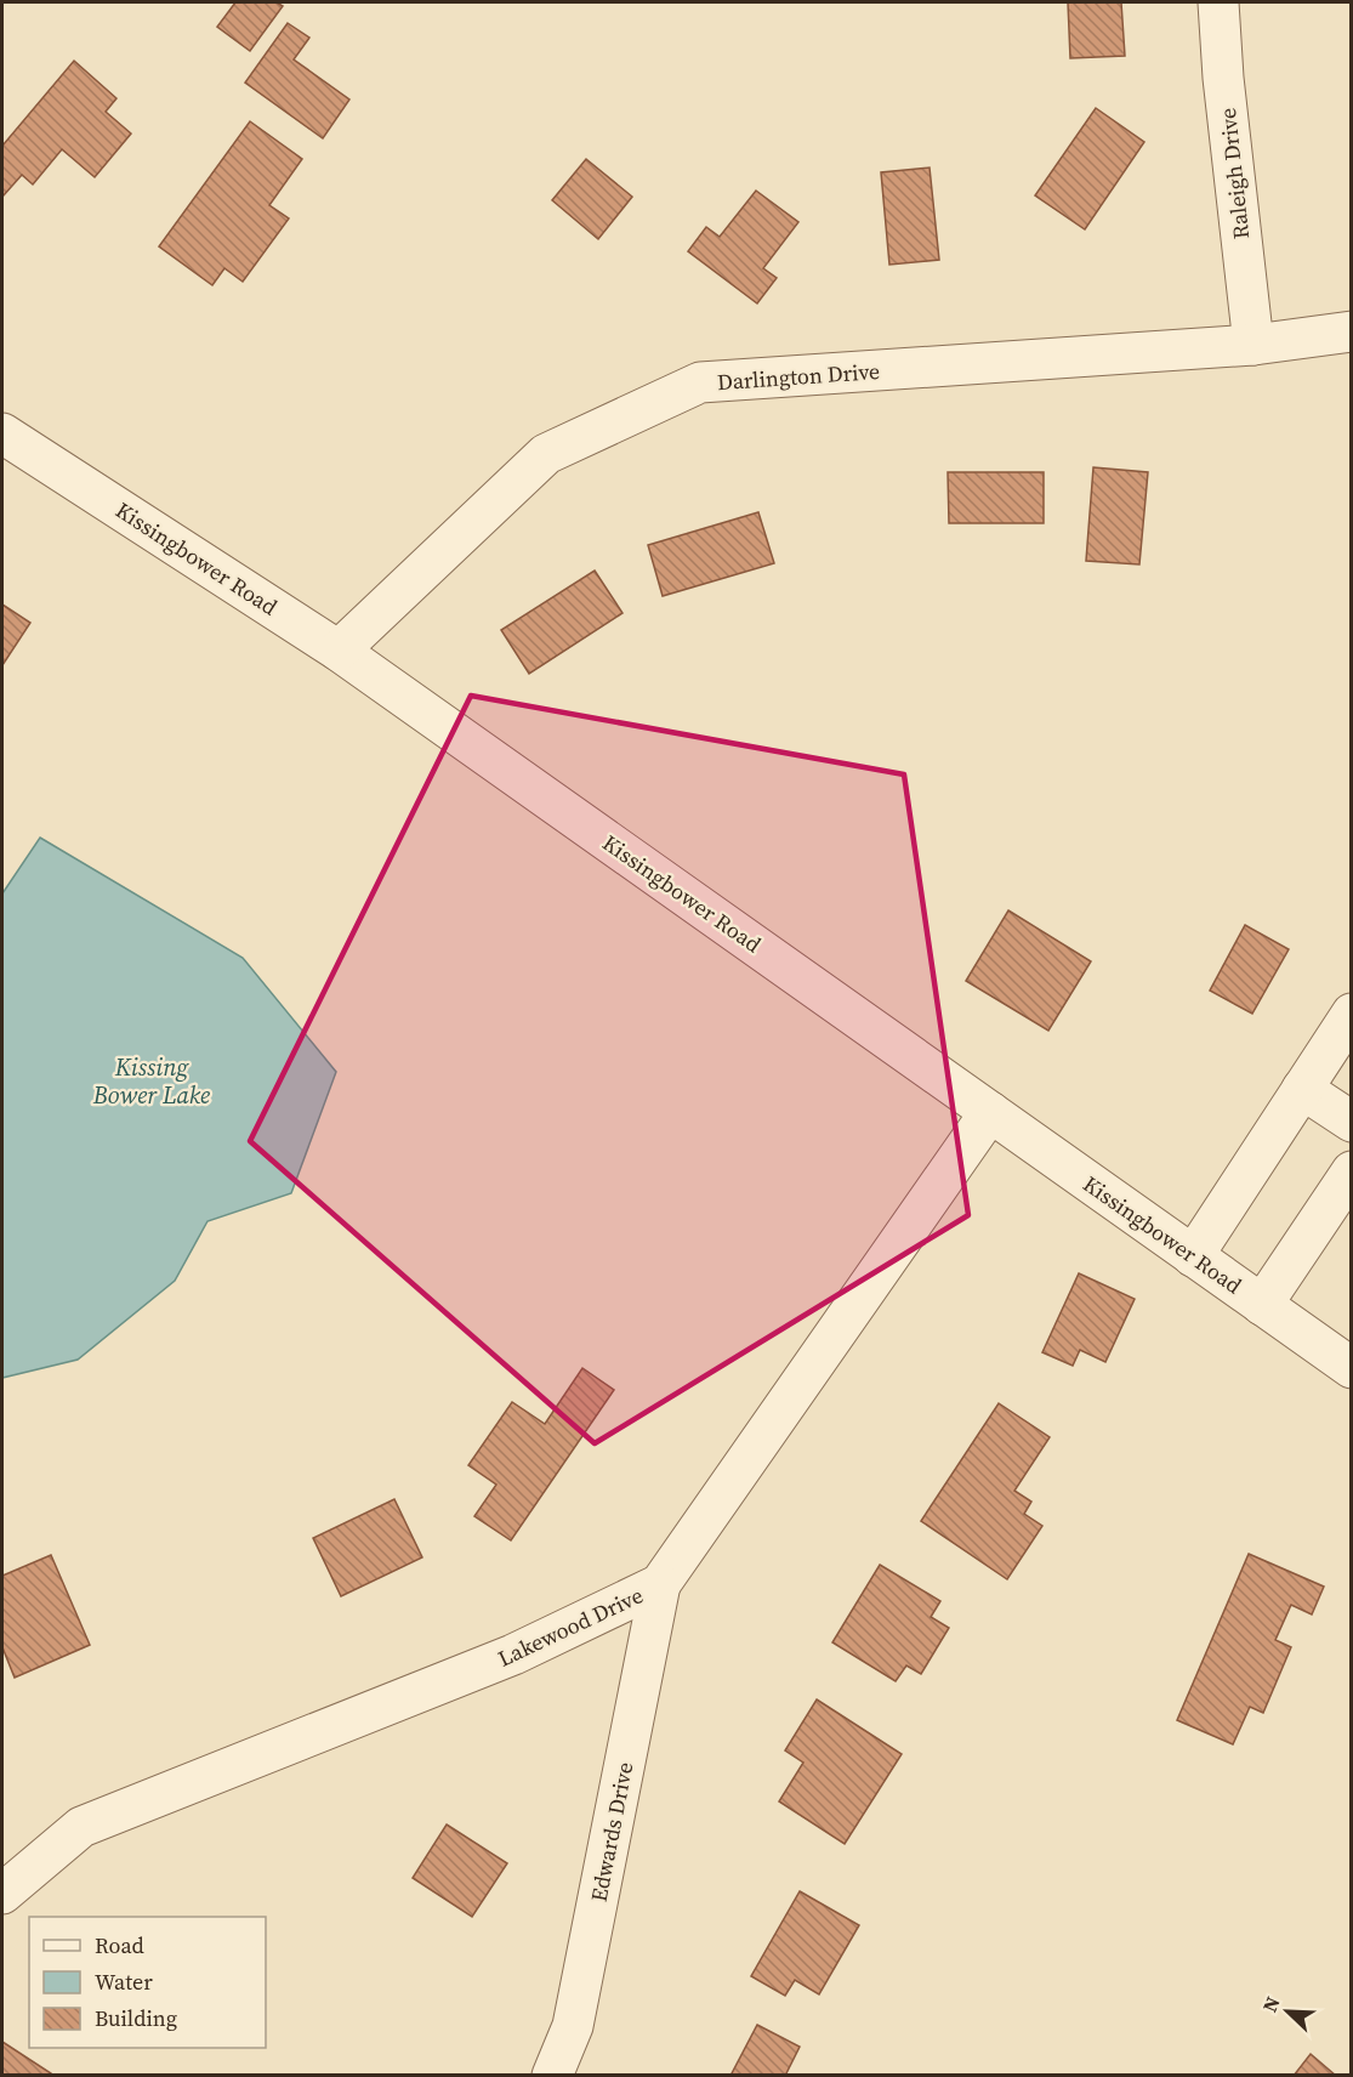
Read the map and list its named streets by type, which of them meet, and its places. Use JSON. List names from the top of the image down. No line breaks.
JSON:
{"streets":{"street":["Raleigh Drive","Darlington Drive","Kissingbower Road","Lakewood Drive","Edwards Drive"]},"crossings":[["Raleigh Drive","Darlington Drive"],["Darlington Drive","Kissingbower Road"],["Kissingbower Road","Lakewood Drive"],["Lakewood Drive","Edwards Drive"]],"water":["Kissing Bower Lake"],"legend":["Road","Water","Building"],"north":"top left"}
